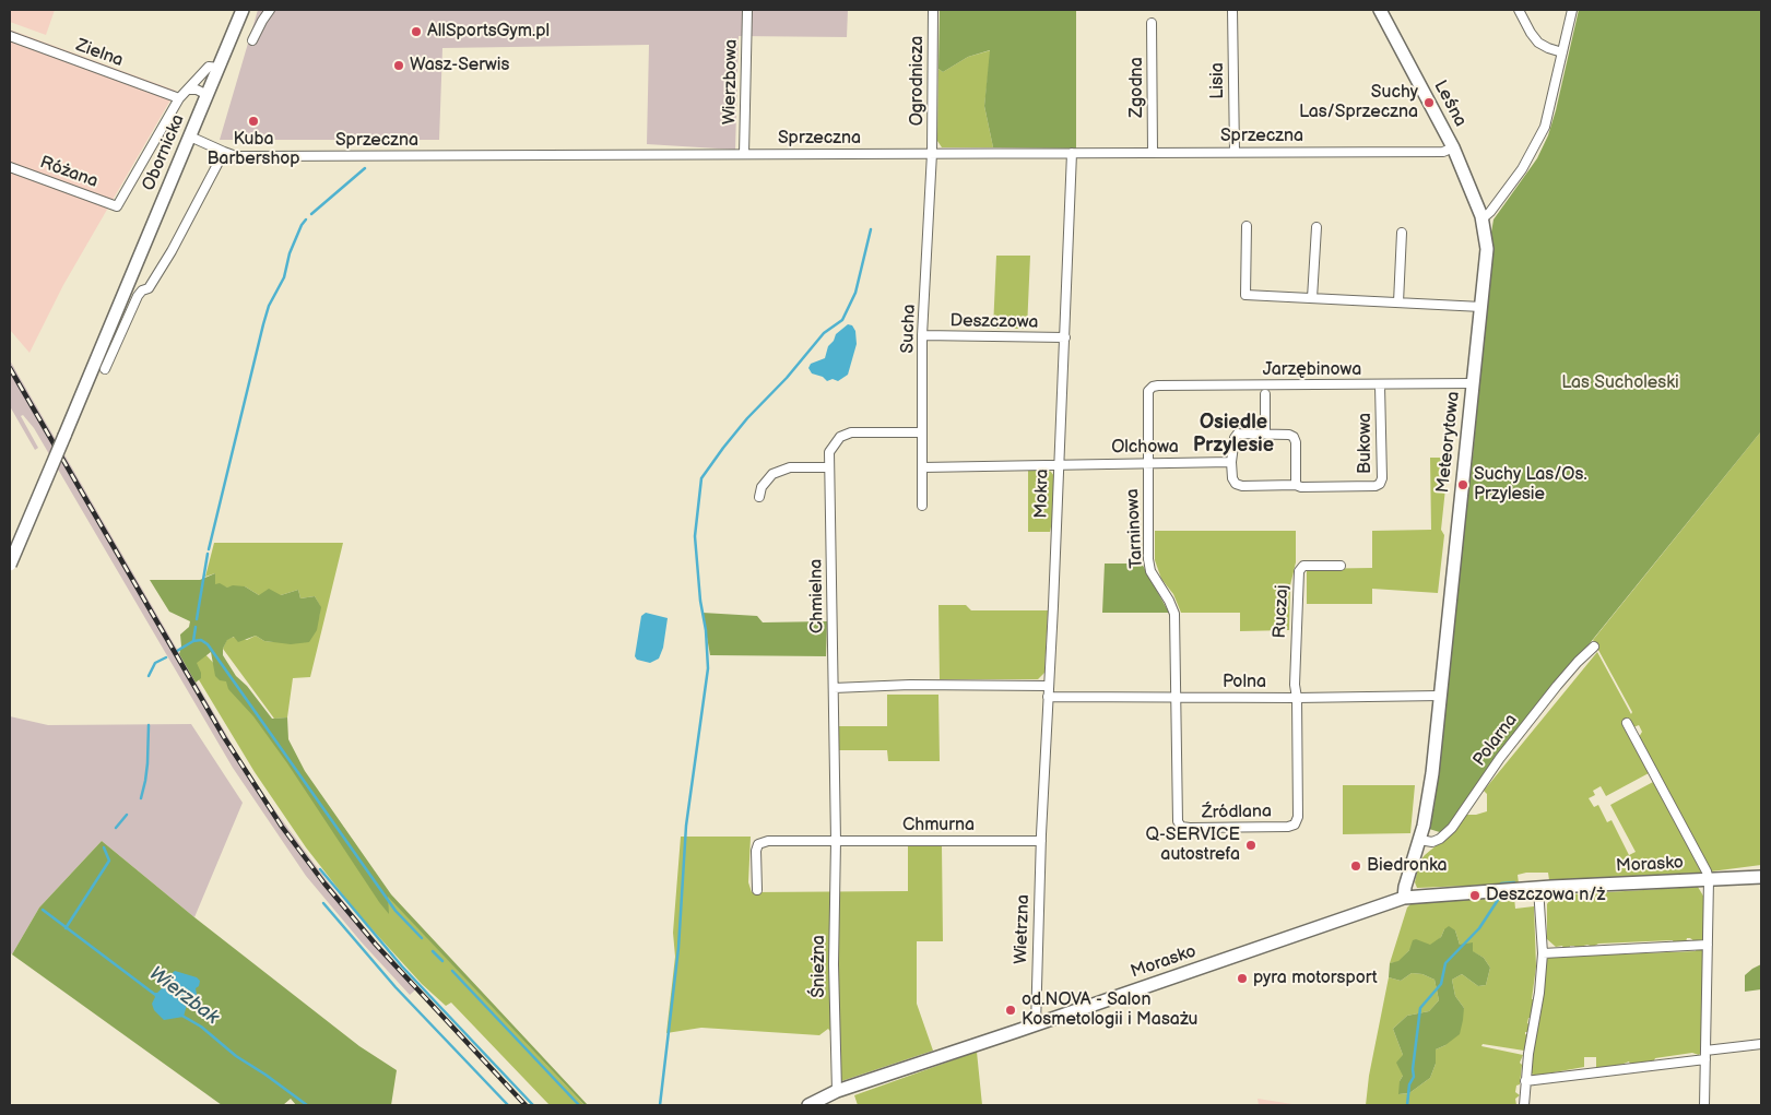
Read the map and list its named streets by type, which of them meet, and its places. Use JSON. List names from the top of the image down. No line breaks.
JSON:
{"streets":{"street":["Zielna","Ogrodnicza","Lisia","Wierzbowa","Zgodna","Leśna","Sprzeczna","Obornicka","Różana","Deszczowa","Sucha","Jarzębinowa","Meteorytowa","Bukowa","Olchowa","Mokra","Tarninowa","Chmielna","Ruczaj","Polna","Polarna","Źródlana","Chmurna","Morasko","Wietrzna","Śnieżna"]},"crossings":[["Zielna","Różana"],["Ogrodnicza","Sprzeczna"],["Ogrodnicza","Sucha"],["Lisia","Sprzeczna"],["Wierzbowa","Sprzeczna"],["Zgodna","Sprzeczna"],["Leśna","Sprzeczna"],["Leśna","Meteorytowa"],["Sprzeczna","Obornicka"],["Sprzeczna","Sucha"],["Sprzeczna","Mokra"],["Deszczowa","Sucha"],["Deszczowa","Mokra"],["Sucha","Olchowa"],["Sucha","Chmielna"],["Jarzębinowa","Meteorytowa"],["Jarzębinowa","Bukowa"],["Jarzębinowa","Tarninowa"],["Meteorytowa","Polna"],["Meteorytowa","Polarna"],["Meteorytowa","Morasko"],["Olchowa","Mokra"],["Olchowa","Tarninowa"],["Mokra","Polna"],["Mokra","Chmurna"],["Mokra","Wietrzna"],["Tarninowa","Polna"],["Tarninowa","Źródlana"],["Chmielna","Chmurna"],["Chmielna","Śnieżna"],["Ruczaj","Polna"],["Ruczaj","Źródlana"],["Polna","Źródlana"],["Chmurna","Wietrzna"],["Chmurna","Śnieżna"],["Morasko","Wietrzna"],["Morasko","Śnieżna"]],"districts":["Osiedle Przylesie"],"water":["Wierzbak"],"parks":["Las Sucholeski"],"places":["AllSportsGym.pl","Wasz-Serwis","Suchy Las/Sprzeczna","Kuba Barbershop","Suchy Las/Os. Przylesie","Q-SERVICE autostrefa","Biedronka","Deszczowa n/ż","pyra motorsport","od.NOVA - Salon Kosmetologii i Masażu"]}
